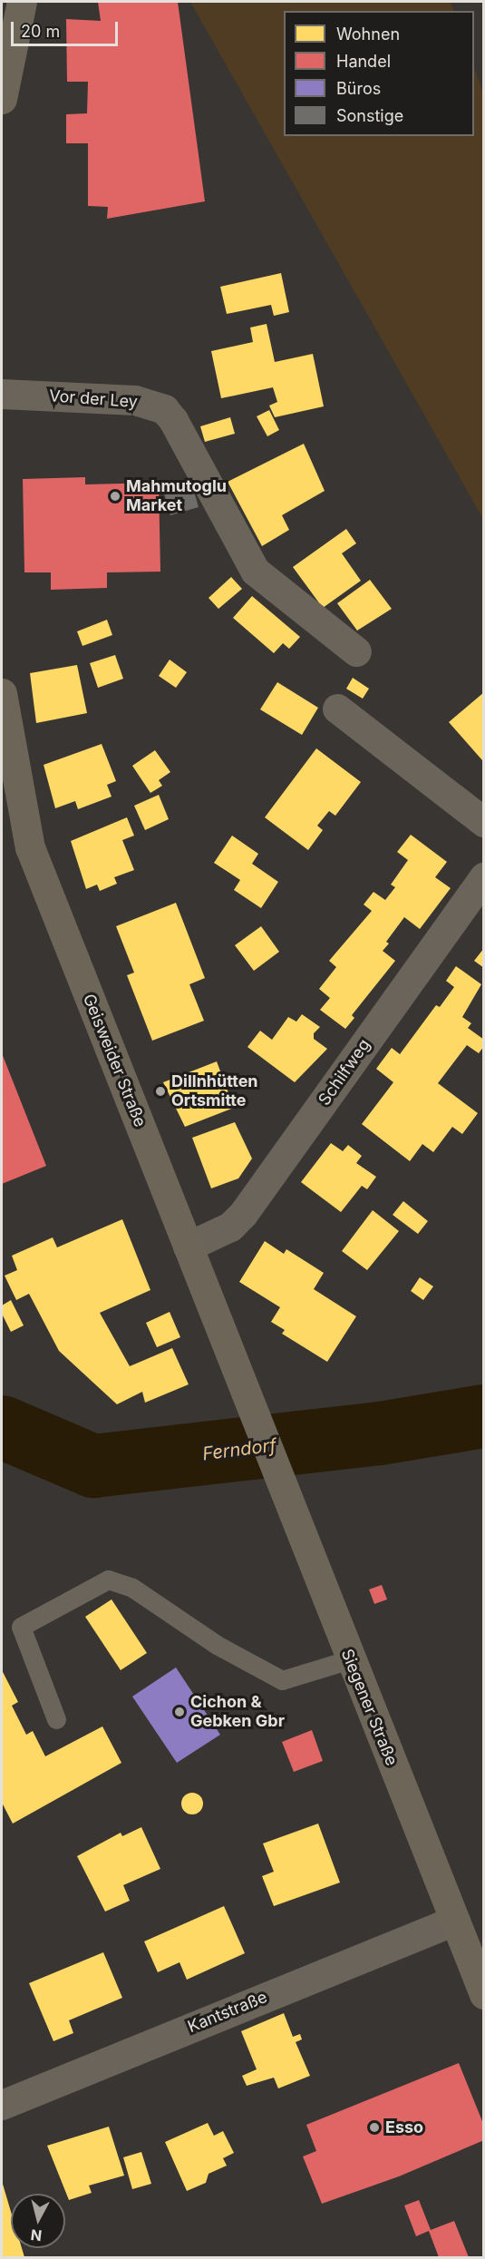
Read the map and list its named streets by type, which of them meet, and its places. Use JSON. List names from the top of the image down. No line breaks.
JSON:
{"streets":{"main road":["Geisweider Straße","Siegener Straße"],"street":["Vor der Ley","Schilfweg","Kantstraße"]},"crossings":[["Geisweider Straße","Schilfweg"],["Geisweider Straße","Siegener Straße"],["Siegener Straße","Kantstraße"]],"water":["Ferndorf"],"places":["Mahmutoglu Market","Dillnhütten Ortsmitte","Cichon & Gebken Gbr","Esso"],"legend":["Wohnen","Handel","Büros","Sonstige"],"scale_bar":"20 m","north":"bottom"}
